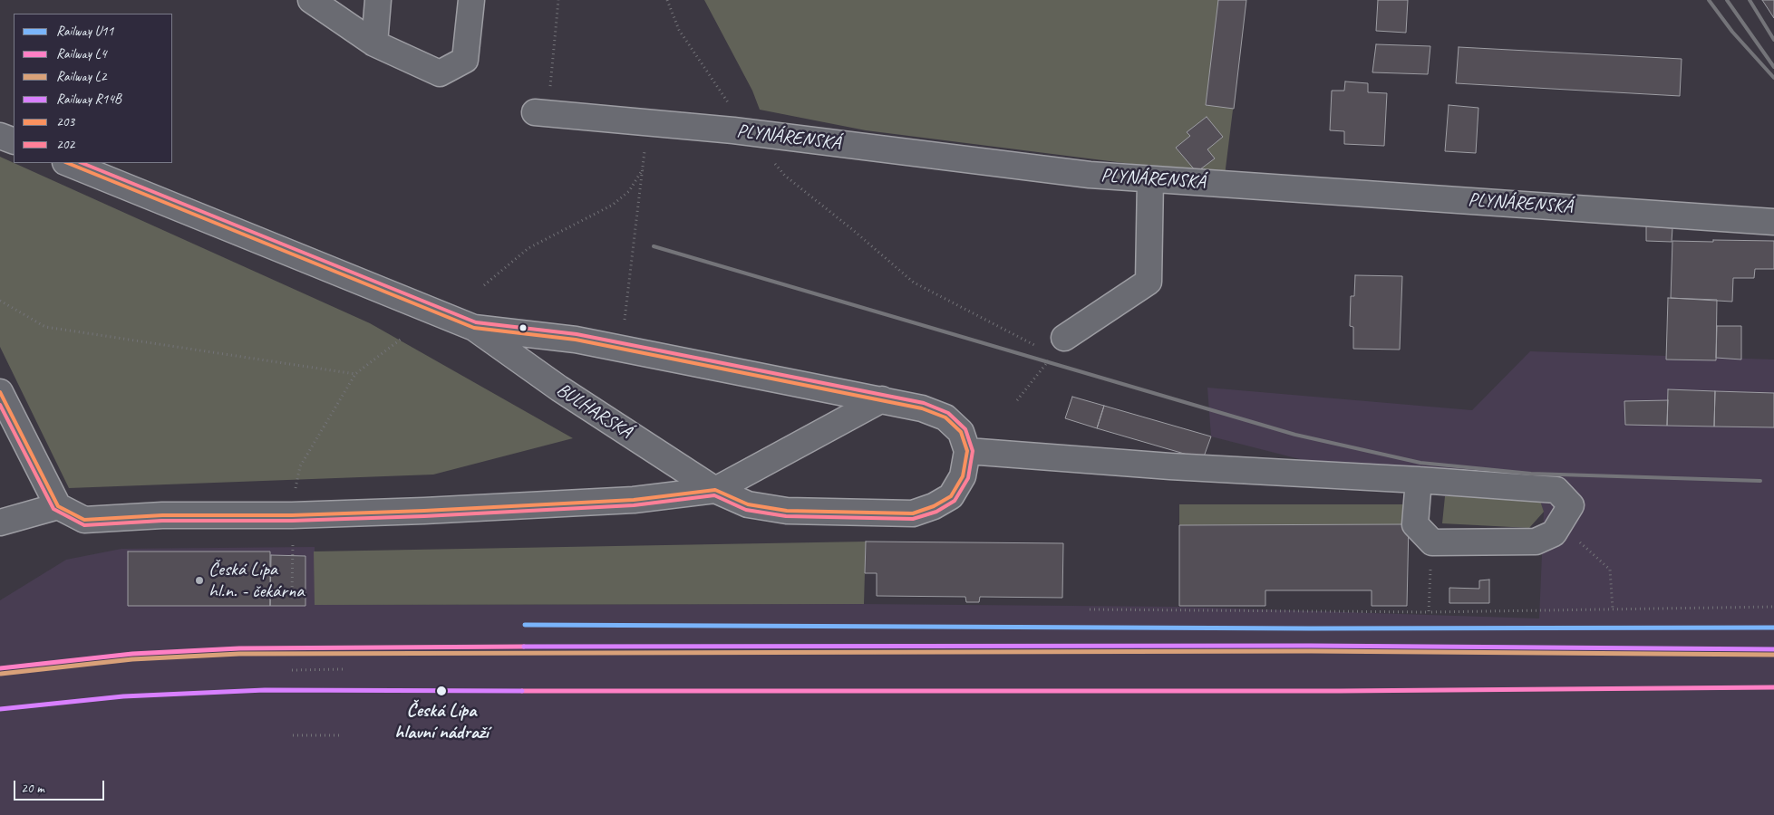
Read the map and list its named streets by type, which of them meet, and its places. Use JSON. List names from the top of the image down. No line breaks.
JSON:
{"streets":{"street":["PLYNÁRENSKÁ","BULHARSKÁ"]},"places":["Česká Lípa hl.n. - čekárna","Česká Lípa hlavní nádraží"],"lines":["transit line 203","transit line 202","rail line U11","rail line R14B","rail line L4","rail line L2"],"legend":["Railway U11","Railway L4","Railway L2","Railway R14B","203","202"],"scale_bar":"20 m"}
